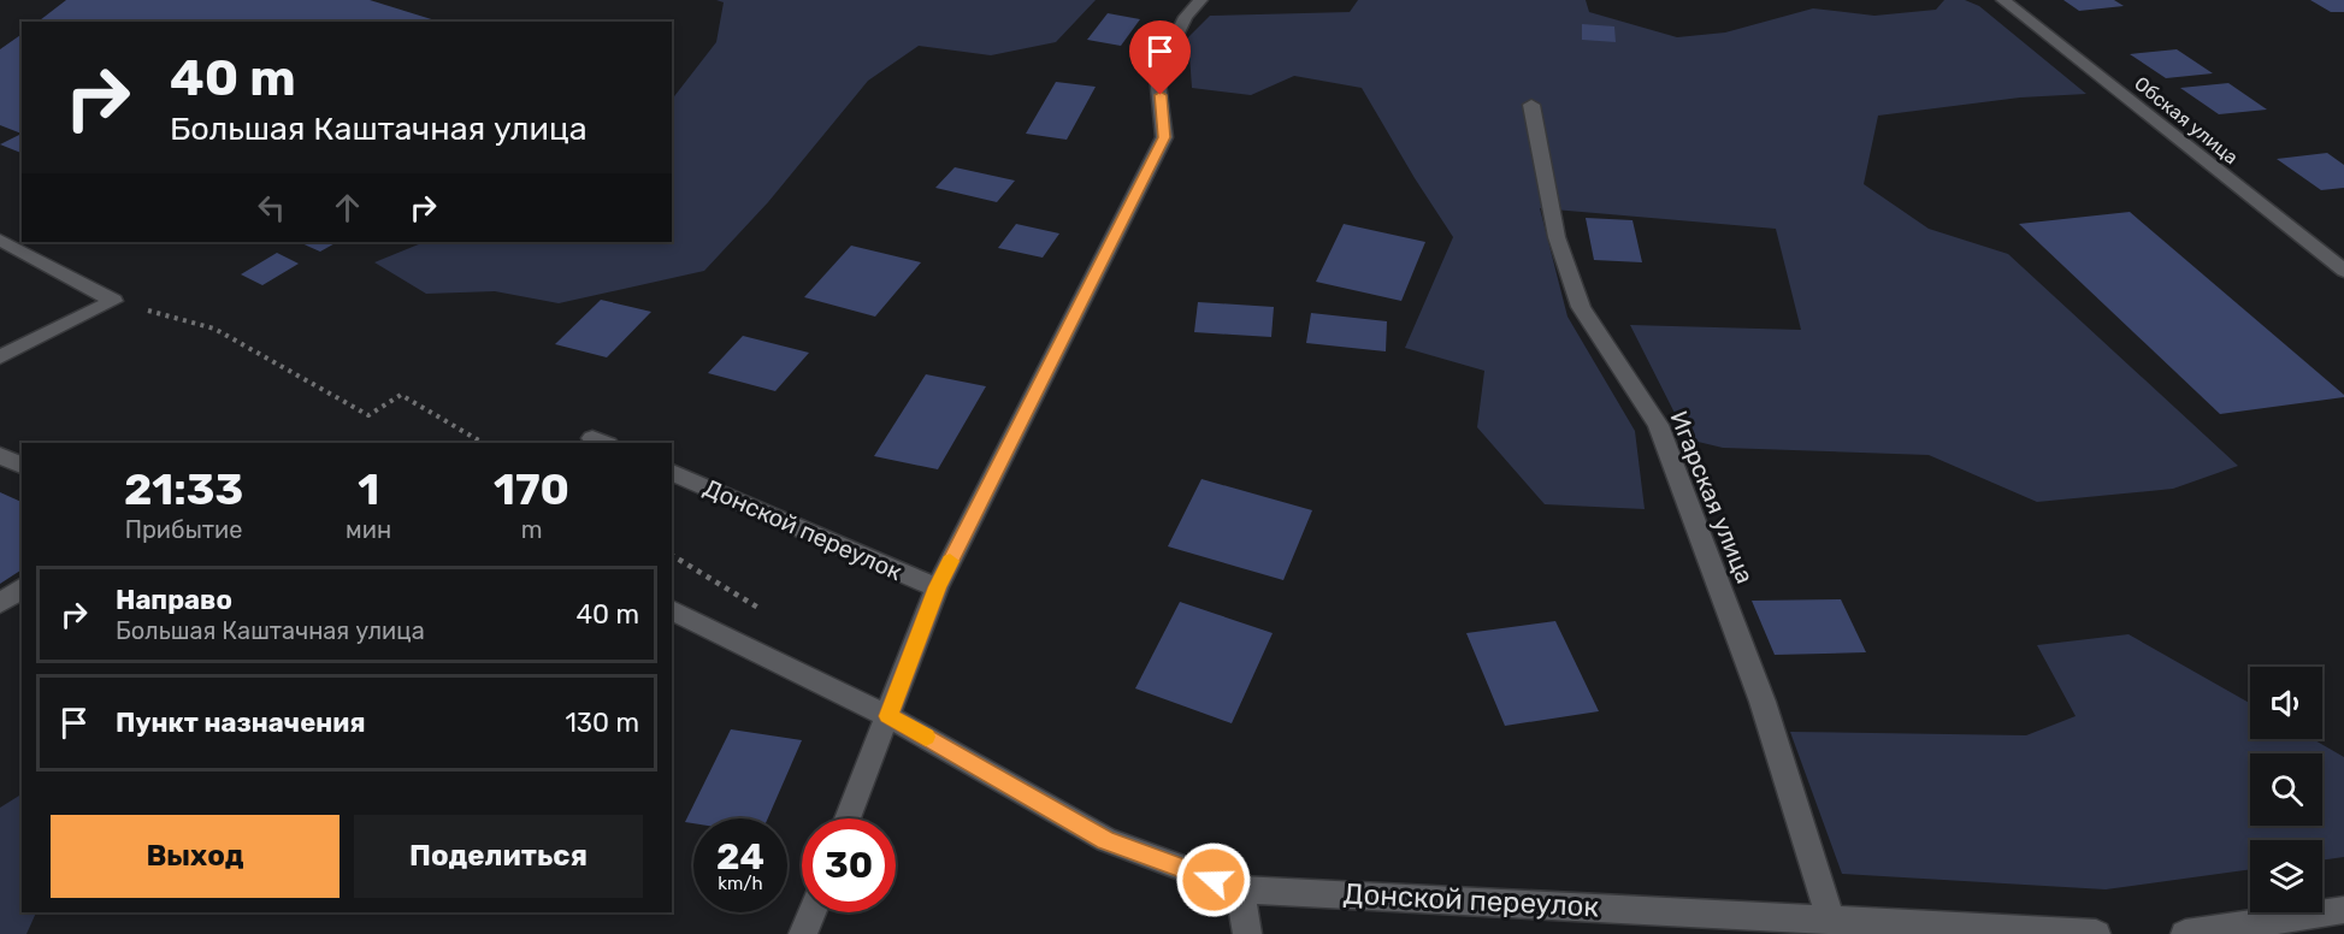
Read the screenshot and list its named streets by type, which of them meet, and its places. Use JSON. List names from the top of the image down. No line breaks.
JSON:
{"streets":{"street":["Обская улица","Игарская улица","Донской переулок"]},"crossings":[["Игарская улица","Донской переулок"]],"page":{"turn":["40 m","Большая Каштачная улица"],"eta":["21:33","Прибытие","1","мин","170","m"],"list":[{"name":"Направо","note":"Большая Каштачная улица","value":"40 m"},{"name":"Пункт назначения","value":"130 m"}],"buttons":["Выход","Поделиться"],"speed":"24 km/h","limit":"30"}}
